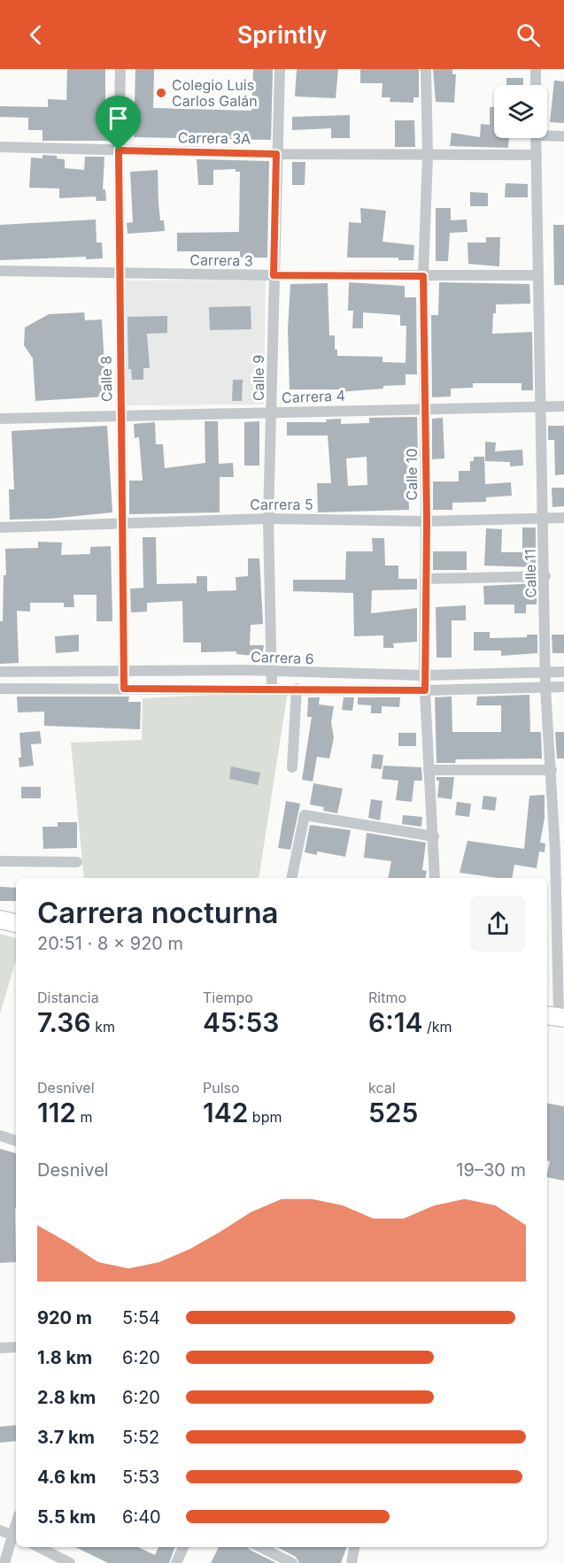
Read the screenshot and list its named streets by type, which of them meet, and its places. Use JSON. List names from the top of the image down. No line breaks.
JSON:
{"streets":{"street":["Carrera 3A","Carrera 3","Calle 9","Calle 8","Carrera 4","Calle 10","Carrera 5","Calle 11","Carrera 6"]},"crossings":[["Carrera 3A","Calle 9"],["Carrera 3A","Calle 8"],["Carrera 3A","Calle 10"],["Carrera 3A","Calle 11"],["Carrera 3","Calle 9"],["Carrera 3","Calle 8"],["Carrera 3","Calle 10"],["Carrera 3","Calle 11"],["Calle 9","Carrera 4"],["Calle 9","Carrera 5"],["Calle 9","Carrera 6"],["Calle 8","Carrera 4"],["Calle 8","Carrera 5"],["Calle 8","Carrera 6"],["Carrera 4","Calle 10"],["Carrera 4","Calle 11"],["Calle 10","Carrera 5"],["Calle 10","Carrera 6"],["Carrera 5","Calle 11"],["Calle 11","Carrera 6"]],"places":["Colegio Luis Carlos Galán"],"page":{"header":"Sprintly","heading":["Carrera nocturna","20:51 · 8 × 920 m"],"stats":[["Distancia","7.36 km"],["Tiempo","45:53"],["Ritmo","6:14 /km"],["Desnivel","112 m"],["Pulso","142 bpm"],["kcal","525"]],"chart":["Desnivel","19–30 m"],"list":[{"name":"920 m","note":"5:54"},{"name":"1.8 km","note":"6:20"},{"name":"2.8 km","note":"6:20"},{"name":"3.7 km","note":"5:52"},{"name":"4.6 km","note":"5:53"},{"name":"5.5 km","note":"6:40"}]}}
